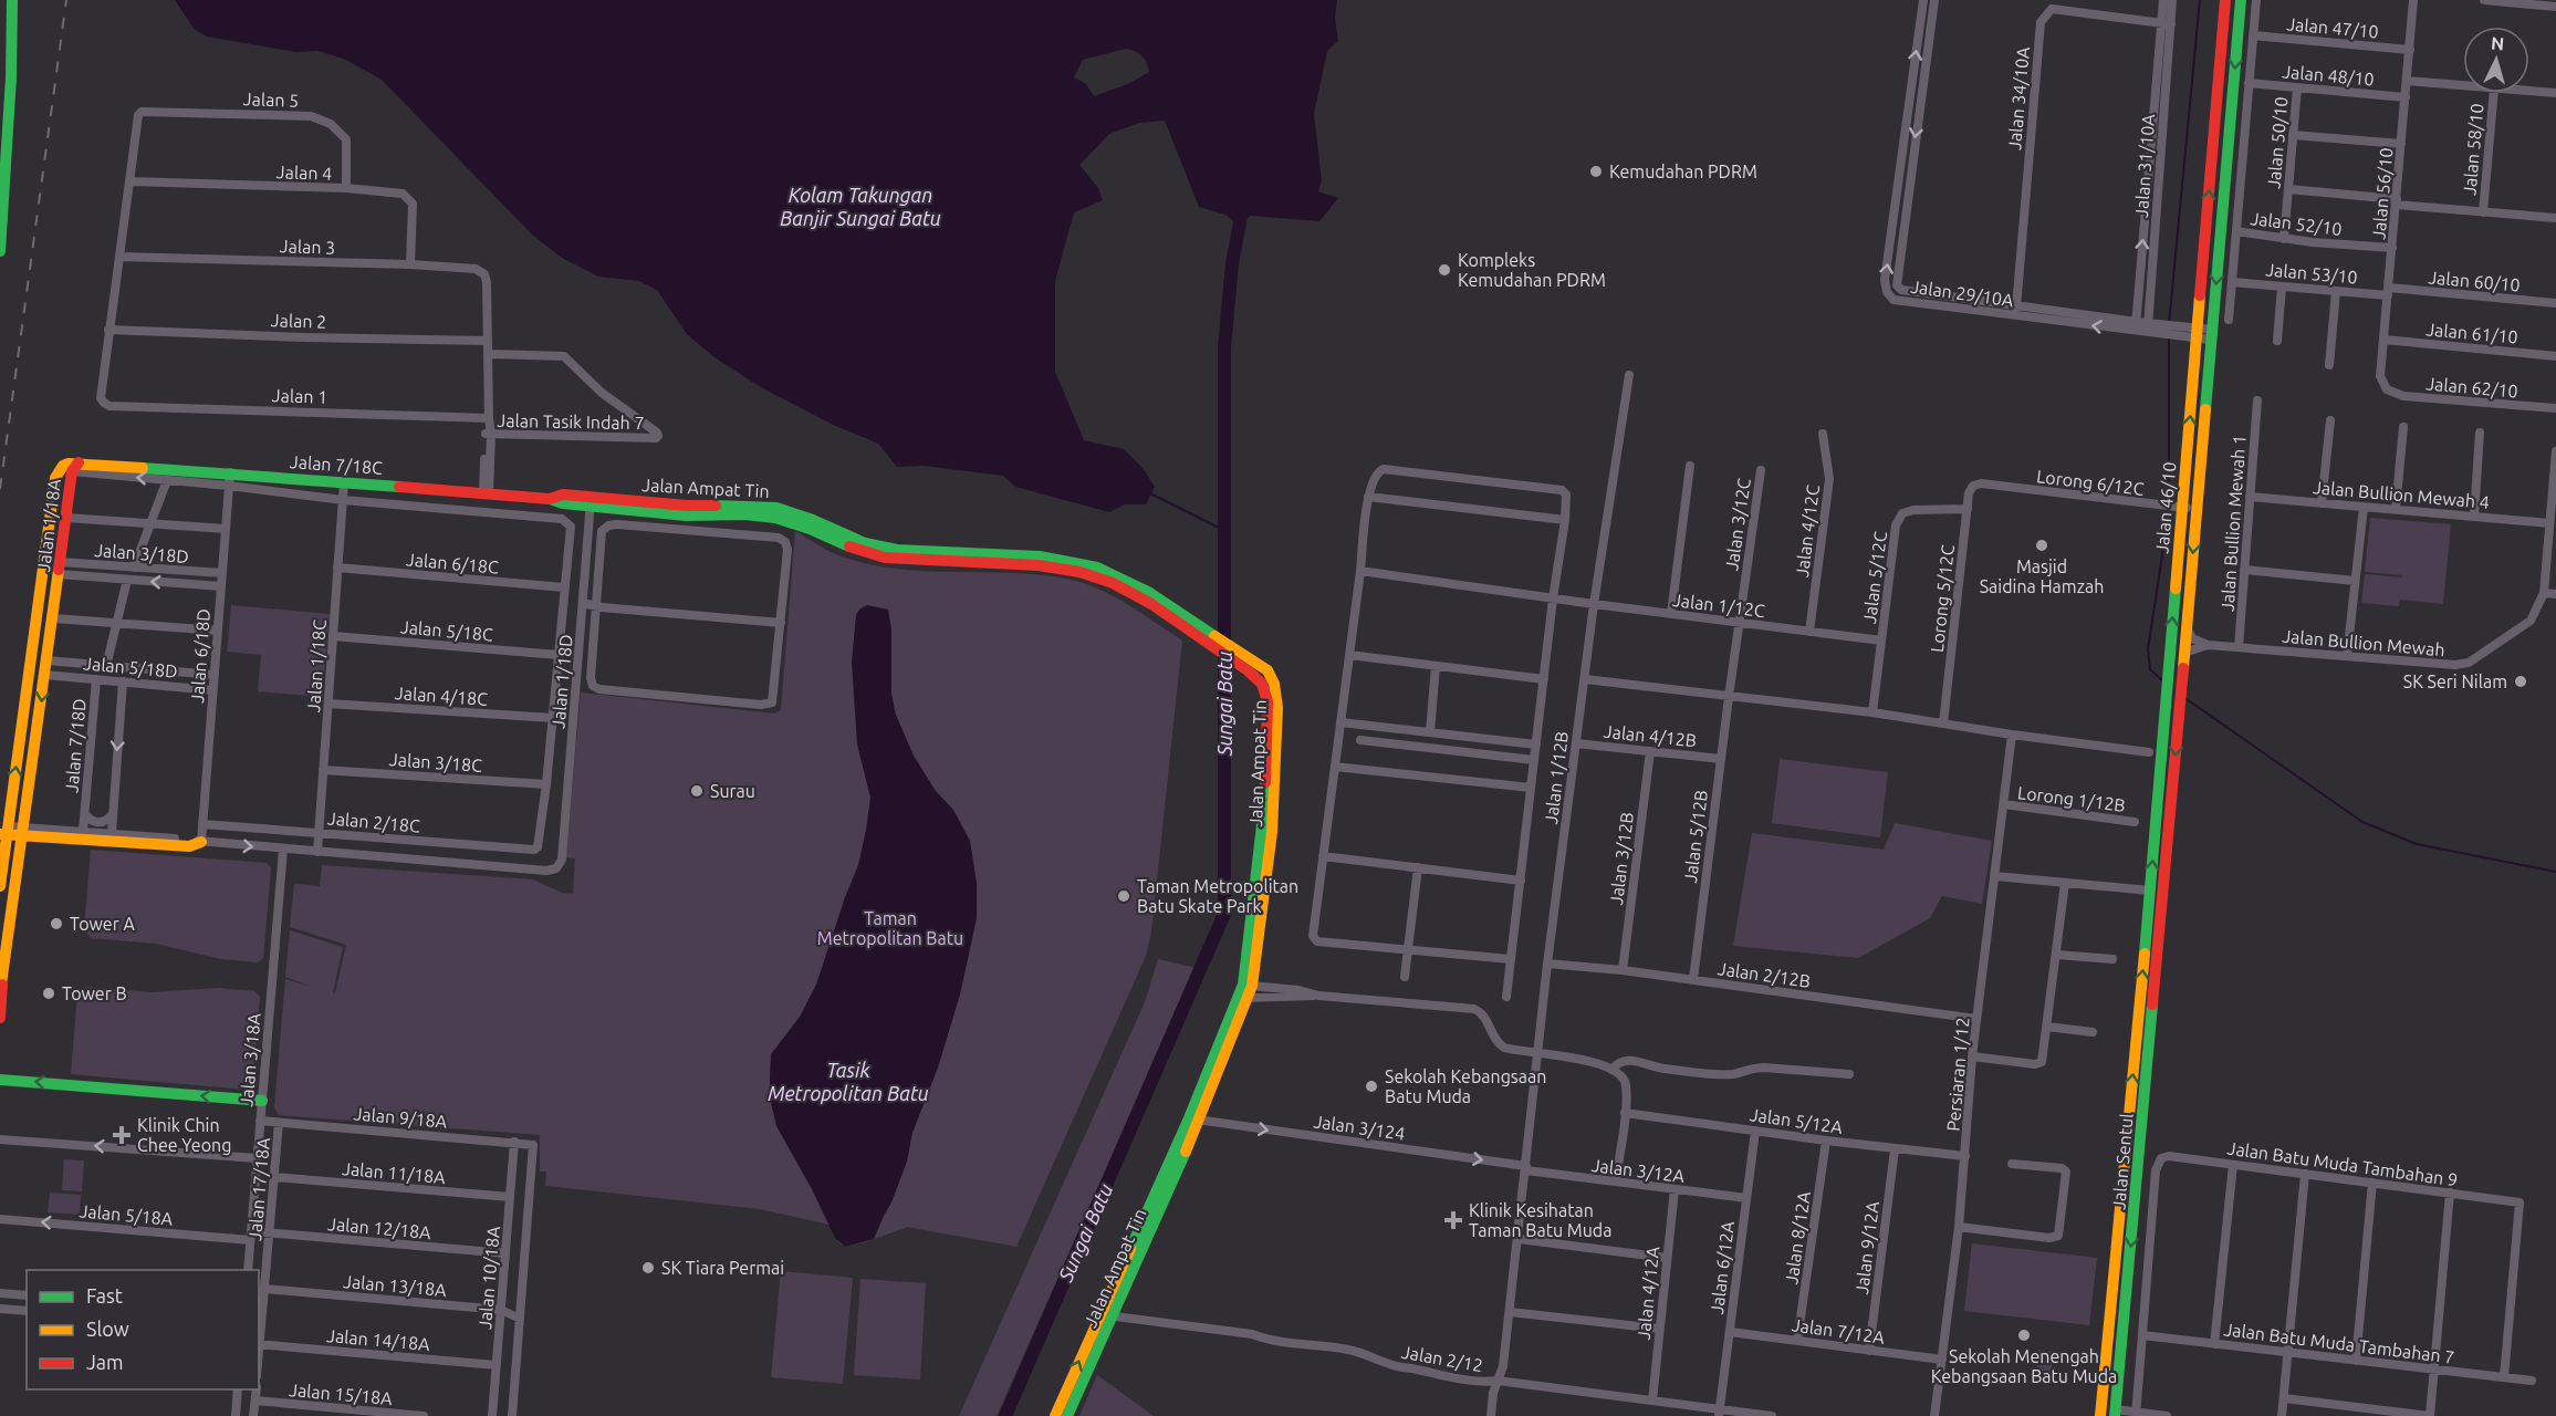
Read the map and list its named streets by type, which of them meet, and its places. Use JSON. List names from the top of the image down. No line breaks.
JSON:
{"streets":{"main road":["Jalan 7/18C","Jalan Ampat Tin","Jalan 46/10","Jalan 1/18A","Jalan Sentul"],"street":["Jalan 47/10","Jalan 48/10","Jalan 34/10A","Jalan 5","Jalan 50/10","Jalan 58/10","Jalan 31/10A","Jalan 4","Jalan 56/10","Jalan 52/10","Jalan 3","Jalan 53/10","Jalan 60/10","Jalan 29/10A","Jalan 2","Jalan 61/10","Jalan 62/10","Jalan 1","Jalan Tasik Indah 7","Lorong 6/12C","Jalan Bullion Mewah 4","Jalan Bullion Mewah 1","Jalan 3/12C","Jalan 4/12C","Jalan 3/18D","Jalan 6/18C","Jalan 5/12C","Lorong 5/12C","Jalan 1/12C","Jalan 5/18C","Jalan Bullion Mewah","Jalan 6/18D","Jalan 1/18C","Jalan 5/18D","Jalan 1/18D","Jalan 4/18C","Jalan 4/12B","Jalan 7/18D","Jalan 3/18C","Jalan 1/12B","Lorong 1/12B","Jalan 2/18C","Jalan 5/12B","Jalan 3/12B","Jalan 2/12B","Jalan 3/18A","Persiaran 1/12","Jalan 9/18A","Jalan 5/12A","Jalan 3/124","Jalan Batu Muda Tambahan 9","Jalan 3/12A","Jalan 11/18A","Jalan 17/18A","Jalan 5/18A","Jalan 12/18A","Jalan 8/12A","Jalan 9/12A","Jalan 6/12A","Jalan 10/18A","Jalan 13/18A","Jalan 4/12A","Jalan 7/12A","Jalan 14/18A","Jalan Batu Muda Tambahan 7","Jalan 2/12","Jalan 15/18A"]},"crossings":[["Jalan 47/10","Jalan 56/10"],["Jalan 48/10","Jalan 50/10"],["Jalan 48/10","Jalan 56/10"],["Jalan 34/10A","Jalan 31/10A"],["Jalan 34/10A","Jalan 29/10A"],["Jalan 5","Jalan 4"],["Jalan 50/10","Jalan 58/10"],["Jalan 50/10","Jalan 52/10"],["Jalan 58/10","Jalan 56/10"],["Jalan 31/10A","Jalan 29/10A"],["Jalan 4","Jalan 3"],["Jalan 56/10","Jalan 52/10"],["Jalan 56/10","Jalan 53/10"],["Jalan 56/10","Jalan 60/10"],["Jalan 56/10","Jalan 61/10"],["Jalan 56/10","Jalan 62/10"],["Jalan 3","Jalan 2"],["Jalan 53/10","Jalan 60/10"],["Jalan 29/10A","Jalan 46/10"],["Jalan 2","Jalan 1"],["Jalan 7/18C","Jalan Ampat Tin"],["Jalan 7/18C","Jalan 1/18A"],["Jalan 7/18C","Jalan 6/18C"],["Jalan 7/18C","Jalan 6/18D"],["Jalan 7/18C","Jalan 1/18C"],["Jalan 7/18C","Jalan 1/18D"],["Lorong 6/12C","Jalan 46/10"],["Lorong 6/12C","Lorong 5/12C"],["Jalan Ampat Tin","Jalan 1/18D"],["Jalan Ampat Tin","Jalan 3/124"],["Jalan Ampat Tin","Jalan 2/12"],["Jalan Bullion Mewah 4","Jalan Bullion Mewah 1"],["Jalan Bullion Mewah 4","Jalan Bullion Mewah"],["Jalan 46/10","Jalan Sentul"],["Jalan Bullion Mewah 1","Jalan Bullion Mewah"],["Jalan 3/12C","Jalan 1/12C"],["Jalan 3/12C","Jalan 5/12B"],["Jalan 1/18A","Jalan 3/18D"],["Jalan 1/18A","Jalan 5/18D"],["Jalan 4/12C","Jalan 1/12C"],["Jalan 3/18D","Jalan 6/18D"],["Jalan 6/18C","Jalan 1/18C"],["Jalan 5/12C","Lorong 5/12C"],["Jalan 5/12C","Jalan 1/12C"],["Jalan 1/12C","Jalan 1/12B"],["Jalan 5/18C","Jalan 1/18C"],["Jalan 6/18D","Jalan 5/18D"],["Jalan 6/18D","Jalan 2/18C"],["Jalan 1/18C","Jalan 1/18D"],["Jalan 1/18C","Jalan 4/18C"],["Jalan 1/18C","Jalan 3/18C"],["Jalan 1/18C","Jalan 2/18C"],["Jalan 5/18D","Jalan 7/18D"],["Jalan 4/12B","Jalan 1/12B"],["Jalan 4/12B","Jalan 5/12B"],["Jalan 4/12B","Jalan 3/12B"],["Jalan 3/18C","Jalan 2/18C"],["Jalan 1/12B","Jalan 2/12B"],["Jalan 1/12B","Jalan 3/124"],["Jalan 1/12B","Jalan 3/12A"],["Jalan 1/12B","Jalan 2/12"],["Lorong 1/12B","Persiaran 1/12"],["Jalan 5/12B","Jalan 2/12B"],["Jalan 3/12B","Jalan 2/12B"],["Jalan 2/12B","Persiaran 1/12"],["Jalan 3/18A","Jalan 9/18A"],["Jalan 3/18A","Jalan 5/18A"],["Jalan 3/18A","Jalan 12/18A"],["Persiaran 1/12","Jalan 5/12A"],["Persiaran 1/12","Jalan 7/12A"],["Jalan 9/18A","Jalan 17/18A"],["Jalan 9/18A","Jalan 10/18A"],["Jalan 9/18A","Jalan 13/18A"],["Jalan 5/12A","Jalan 8/12A"],["Jalan 5/12A","Jalan 9/12A"],["Jalan 5/12A","Jalan 6/12A"],["Jalan 3/124","Jalan 3/12A"],["Jalan Batu Muda Tambahan 9","Jalan Batu Muda Tambahan 7"],["Jalan 3/12A","Jalan 6/12A"],["Jalan 3/12A","Jalan 4/12A"],["Jalan 11/18A","Jalan 17/18A"],["Jalan 11/18A","Jalan 10/18A"],["Jalan 17/18A","Jalan 12/18A"],["Jalan 17/18A","Jalan 13/18A"],["Jalan 17/18A","Jalan 14/18A"],["Jalan 5/18A","Jalan 12/18A"],["Jalan 12/18A","Jalan 10/18A"],["Jalan 8/12A","Jalan 7/12A"],["Jalan 9/12A","Jalan 7/12A"],["Jalan 6/12A","Jalan 7/12A"],["Jalan 6/12A","Jalan 2/12"],["Jalan 10/18A","Jalan 13/18A"],["Jalan 10/18A","Jalan 14/18A"],["Jalan 4/12A","Jalan 2/12"]],"one_way":["Jalan 3/124","Jalan 5/18A"],"water":["Kolam Takungan Banjir Sungai Batu","Sungai Batu","Tasik Metropolitan Batu"],"parks":["Taman Metropolitan Batu"],"places":{"other":["Kemudahan PDRM","Kompleks Kemudahan PDRM","Masjid Saidina Hamzah","SK Seri Nilam","Surau","Taman Metropolitan Batu Skate Park","Tower A","Tower B","Sekolah Kebangsaan Batu Muda","SK Tiara Permai","Sekolah Menengah Kebangsaan Batu Muda"],"health":["Klinik Chin Chee Yeong","Klinik Kesihatan Taman Batu Muda"]},"legend":["Fast","Slow","Jam"],"north":"top"}
